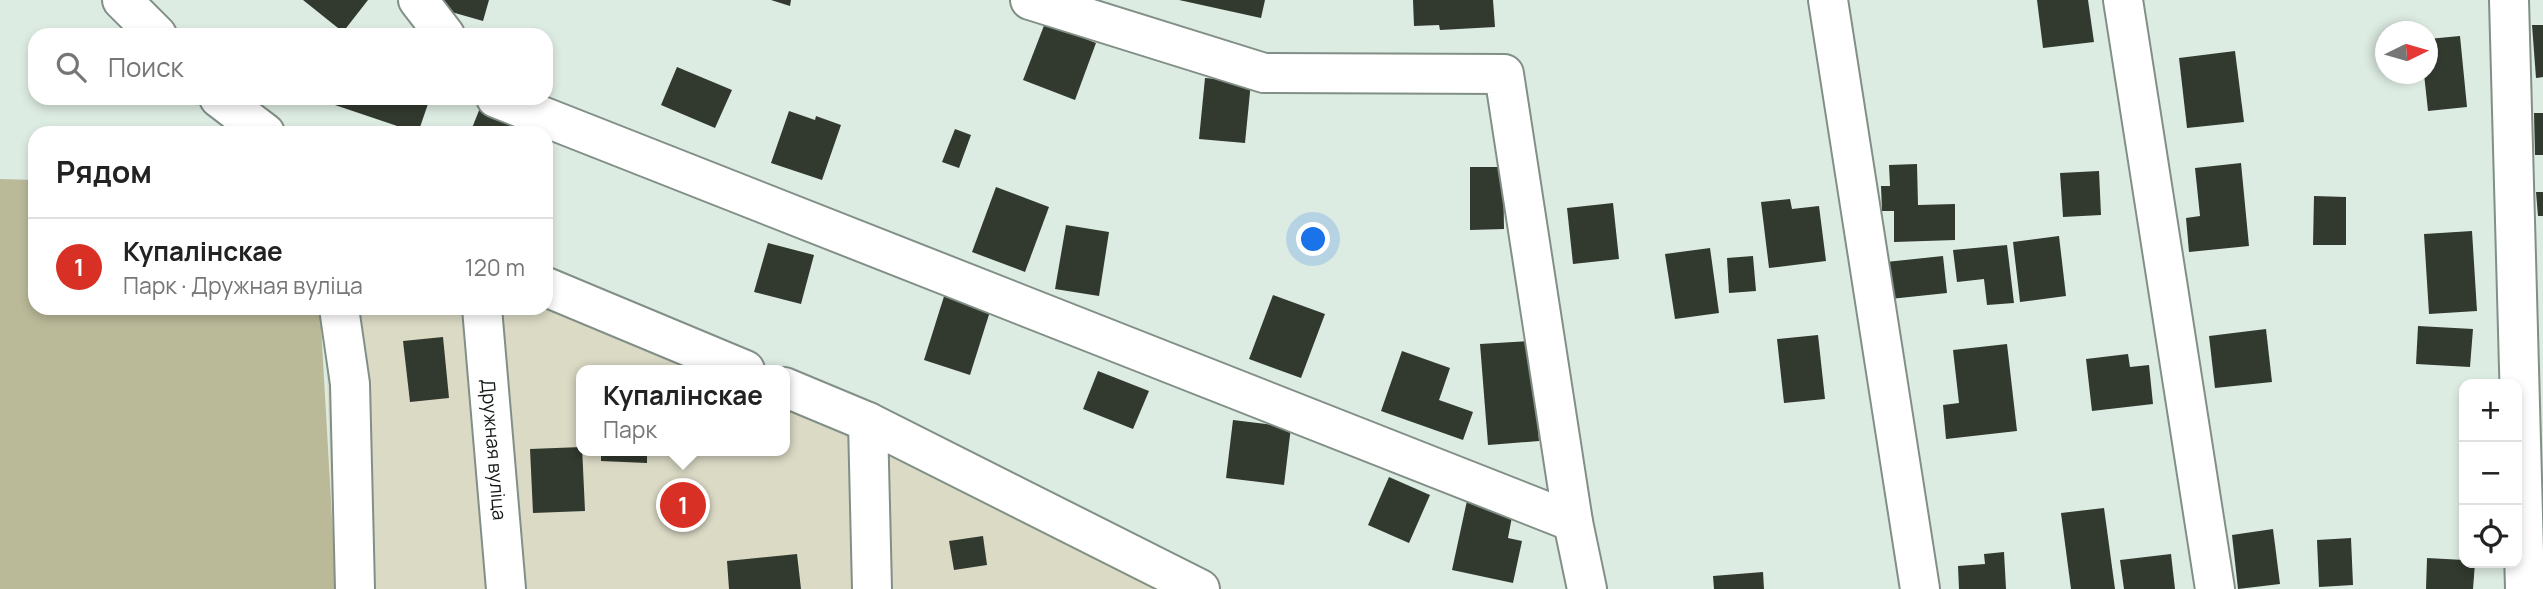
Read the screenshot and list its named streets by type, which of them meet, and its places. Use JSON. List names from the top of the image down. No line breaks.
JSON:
{"streets":{"street":["Дружная вуліца"]},"north":"right","page":{"search":"Поиск","heading":"Рядом","list":[{"mark":"1","name":"Купалінскае","note":"Парк · Дружная вуліца","value":"120 m"}],"popup":["Купалінскае","Парк"],"map_buttons":["+","−"],"pins":"1"}}
